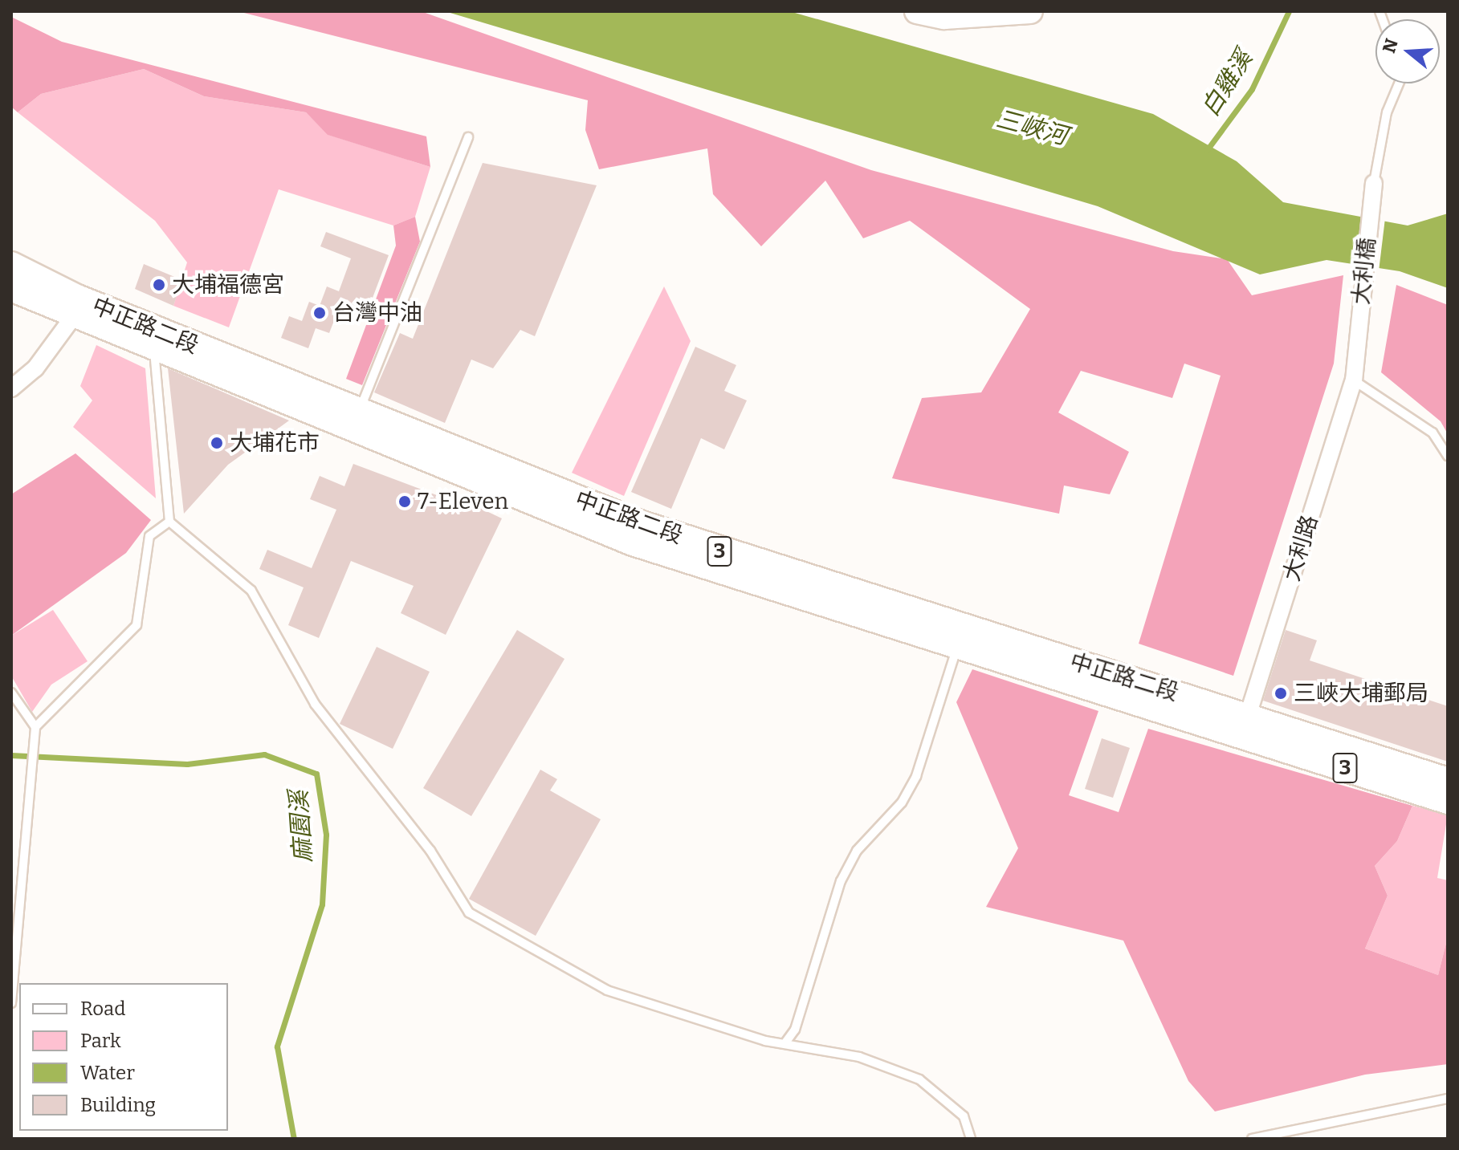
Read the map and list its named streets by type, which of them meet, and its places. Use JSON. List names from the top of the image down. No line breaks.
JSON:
{"streets":{"main road":["中正路二段","3"],"street":["大利橋","大利路"]},"crossings":[["大利橋","大利路"],["中正路二段","大利路"]],"water":["白雞溪","三峽河","麻園溪"],"places":["大埔福德宮","台灣中油","大埔花市","7-Eleven","三峽大埔郵局"],"legend":["Road","Park","Water","Building"],"north":"left"}
